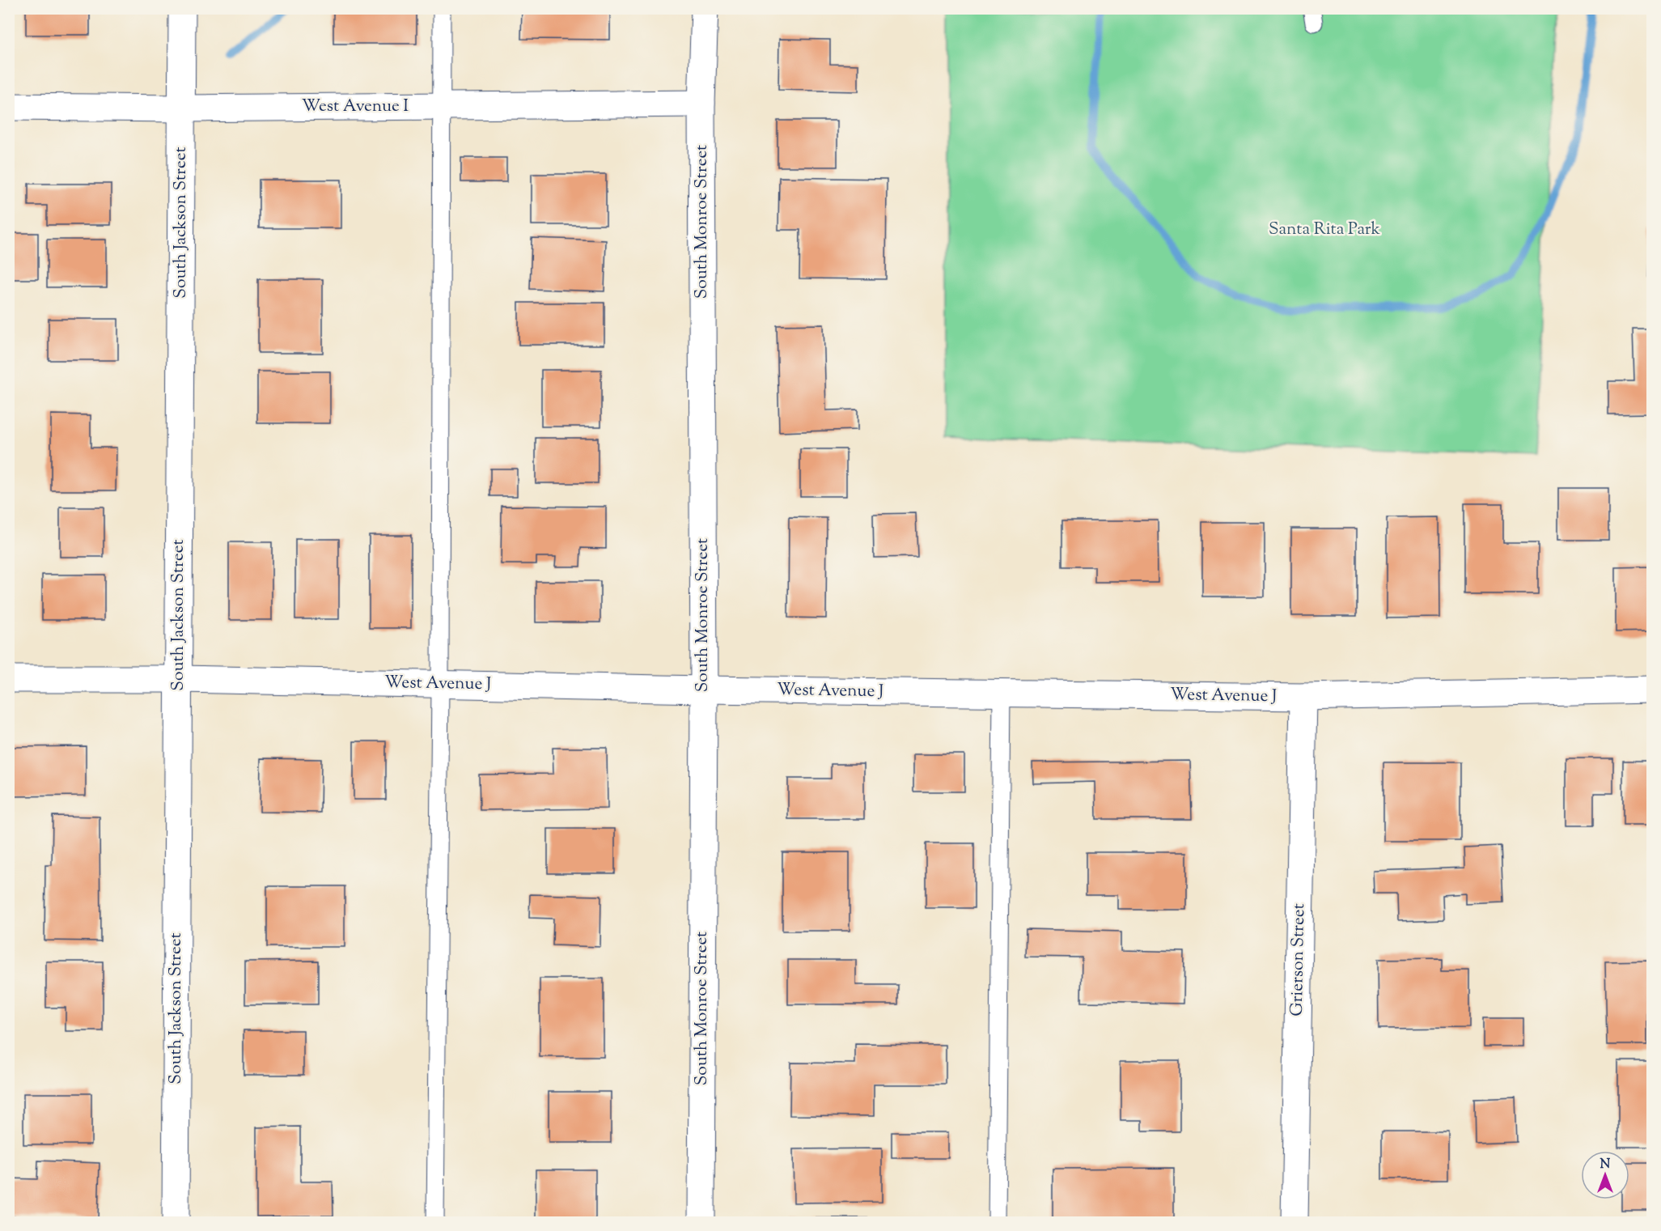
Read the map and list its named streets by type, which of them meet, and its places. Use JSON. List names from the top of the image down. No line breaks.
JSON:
{"streets":{"street":["West Avenue I","South Monroe Street","South Jackson Street","West Avenue J","Grierson Street"]},"crossings":[["West Avenue I","South Monroe Street"],["West Avenue I","South Jackson Street"],["South Monroe Street","West Avenue J"],["South Jackson Street","West Avenue J"],["West Avenue J","Grierson Street"]],"parks":["Santa Rita Park"],"north":"top"}
